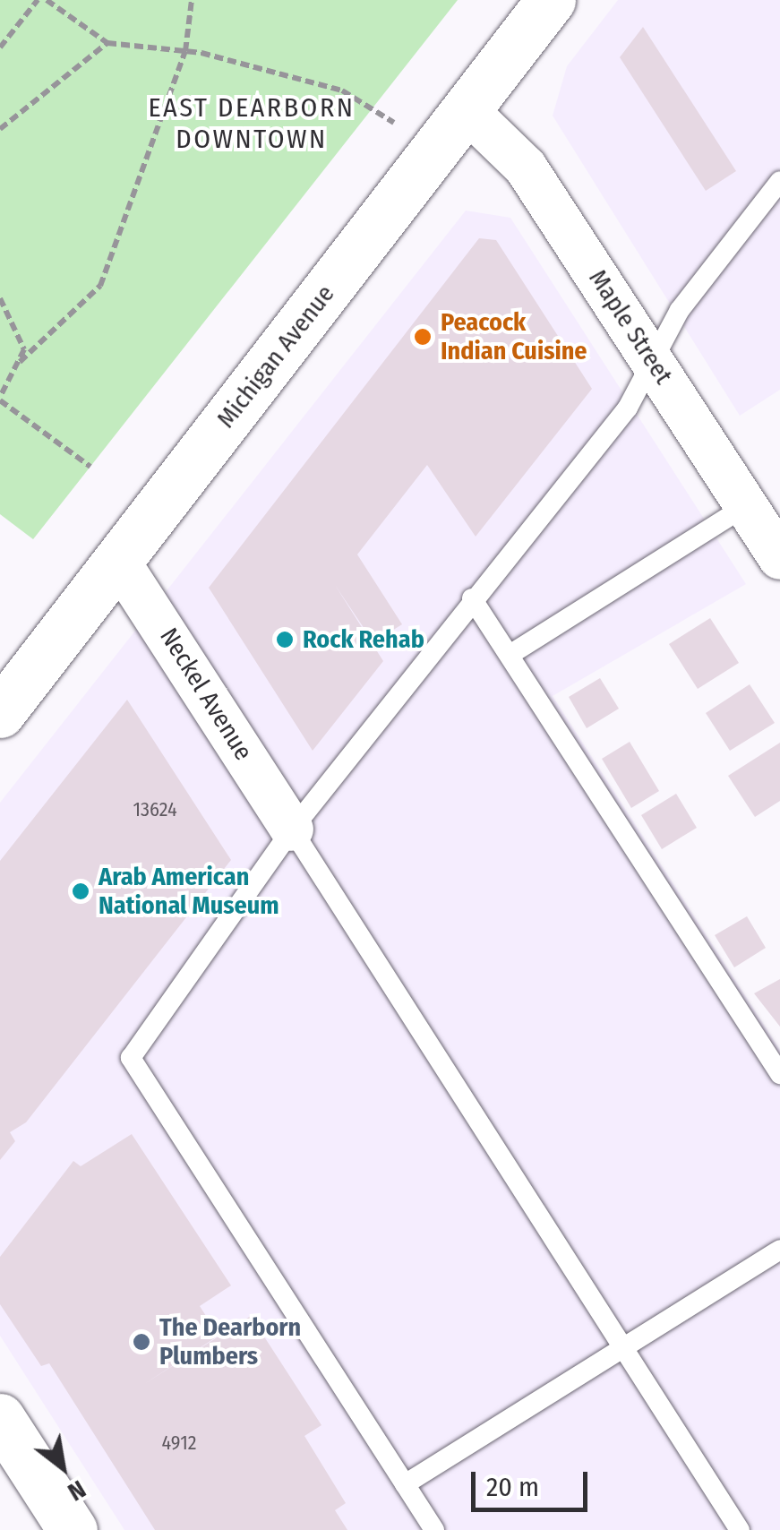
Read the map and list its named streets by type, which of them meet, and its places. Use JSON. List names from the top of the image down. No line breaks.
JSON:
{"streets":{"main road":["Michigan Avenue"],"street":["Maple Street","Neckel Avenue"]},"crossings":[["Maple Street","Michigan Avenue"],["Michigan Avenue","Neckel Avenue"]],"districts":["EAST DEARBORN DOWNTOWN"],"places":["Peacock Indian Cuisine","Rock Rehab","Arab American National Museum","The Dearborn Plumbers"],"house_numbers":["13624","4912"],"scale_bar":"20 m","north":"bottom right"}
